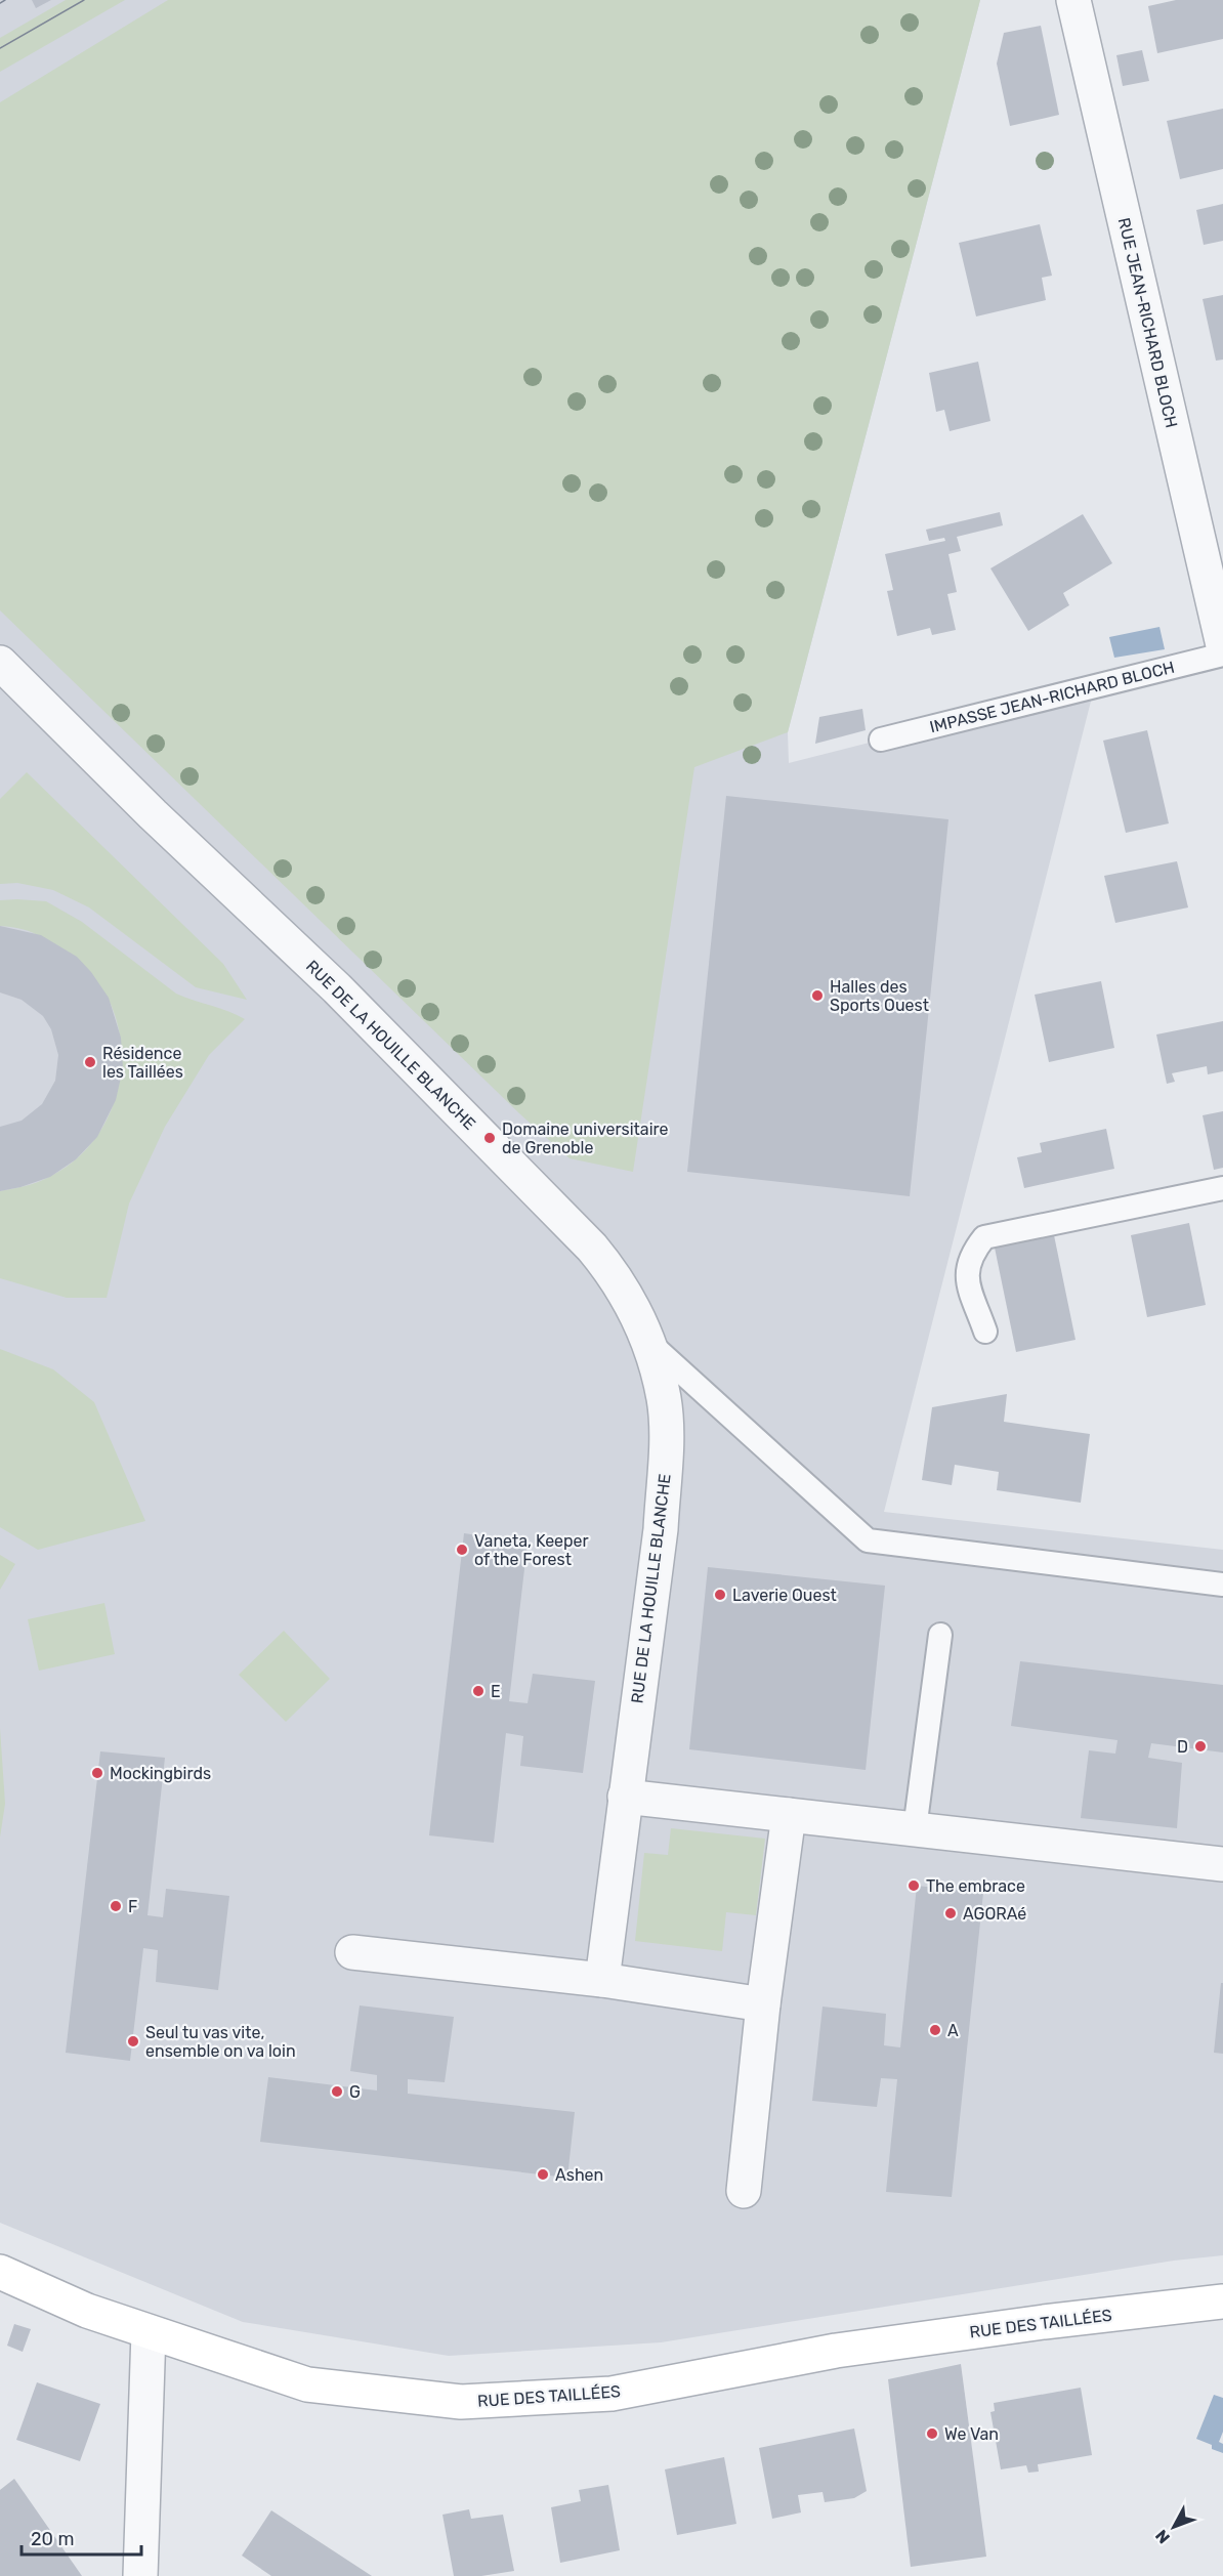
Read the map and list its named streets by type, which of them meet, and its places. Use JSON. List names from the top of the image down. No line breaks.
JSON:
{"streets":{"street":["RUE JEAN-RICHARD BLOCH","RUE DE LA HOUILLE BLANCHE","RUE DES TAILLÉES"],"lane":["IMPASSE JEAN-RICHARD BLOCH"]},"places":["Halles des Sports Ouest","Résidence les Taillées","Domaine universitaire de Grenoble","Vaneta, Keeper of the Forest","Laverie Ouest","E","D","Mockingbirds","The embrace","F","AGORAé","A","Seul tu vas vite, ensemble on va loin","G","Ashen","We Van"],"scale_bar":"20 m","north":"bottom left"}
